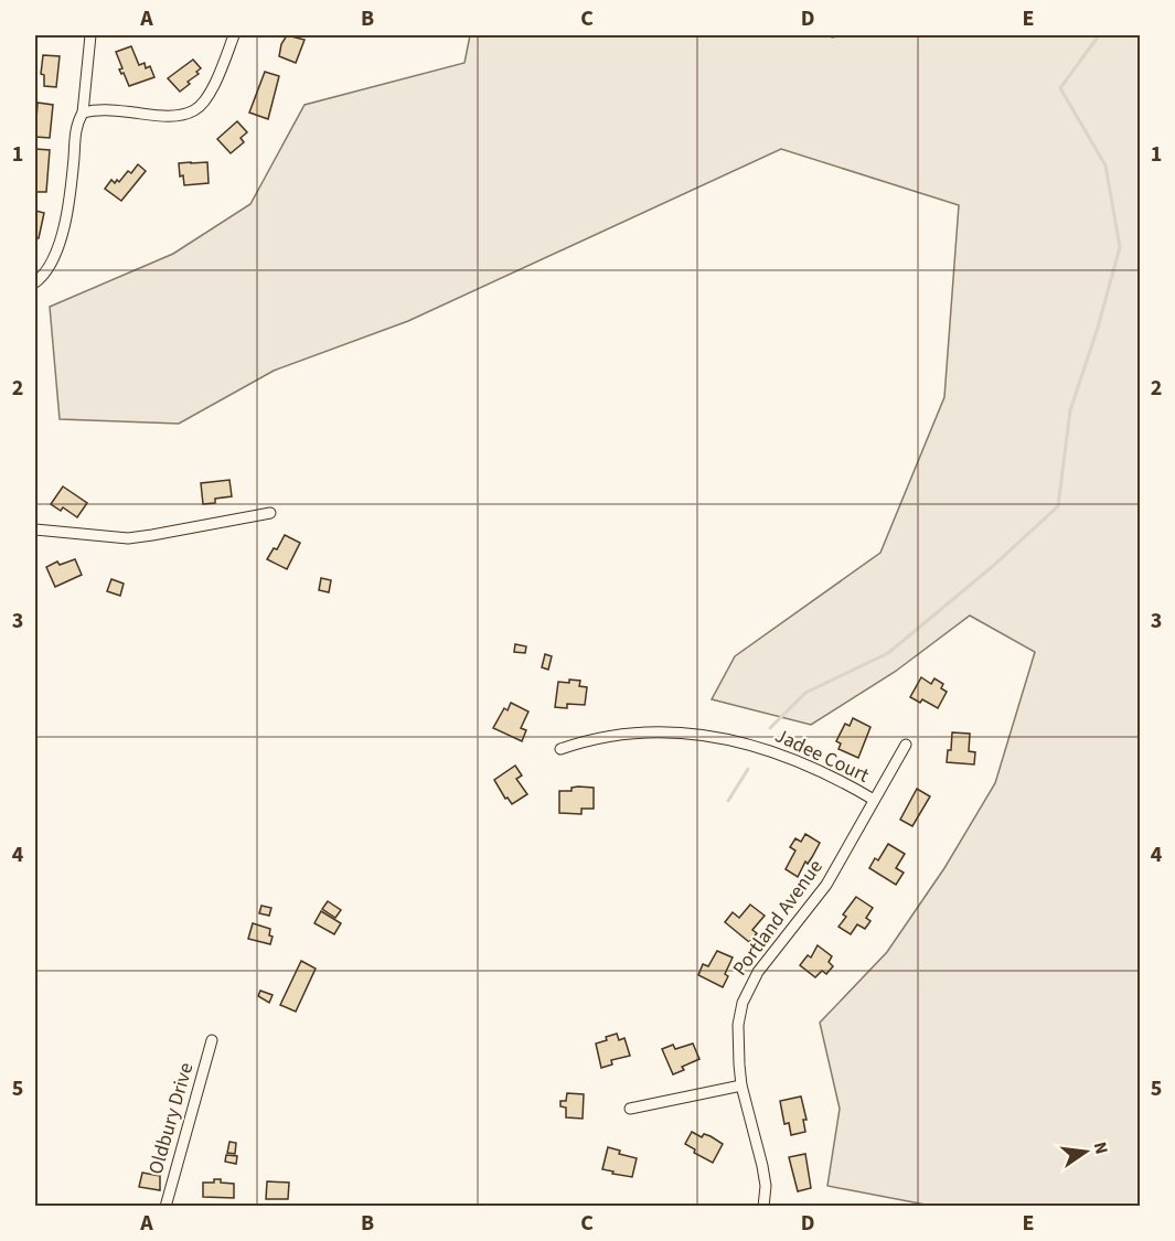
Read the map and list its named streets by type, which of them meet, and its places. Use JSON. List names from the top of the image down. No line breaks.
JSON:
{"streets":{"street":["Jadee Court","Portland Avenue","Oldbury Drive"]},"crossings":[["Jadee Court","Portland Avenue"]],"north":"right","grid":{"columns":["A","B","C","D","E"],"rows":["1","2","3","4","5"]}}
